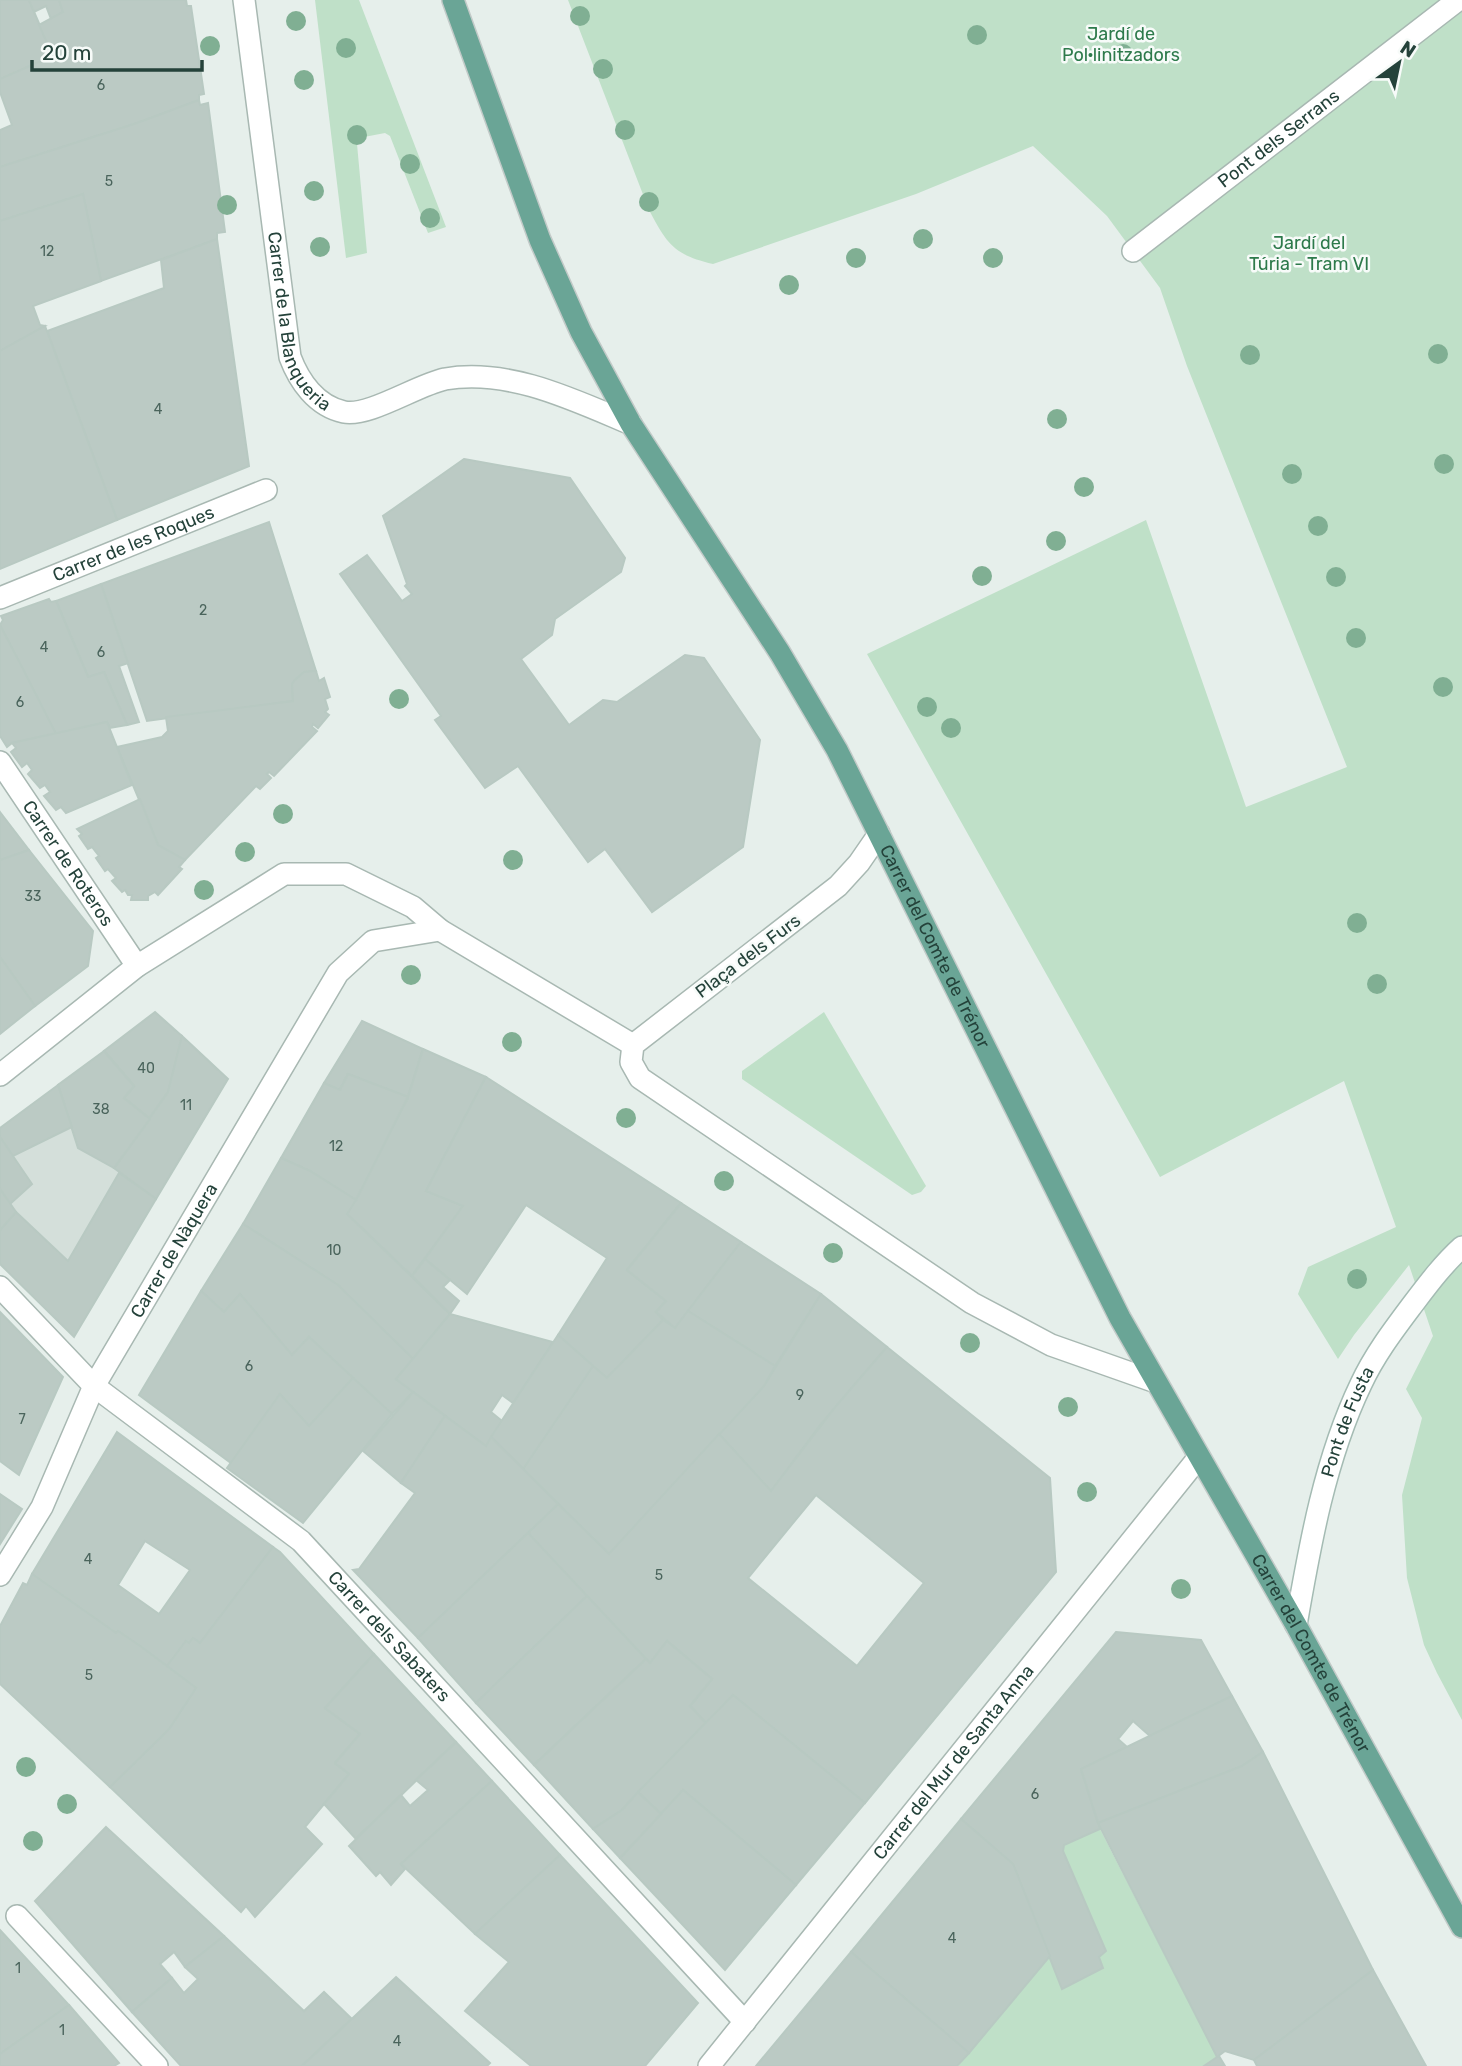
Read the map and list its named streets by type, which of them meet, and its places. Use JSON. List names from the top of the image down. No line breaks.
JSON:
{"streets":{"main road":["Carrer del Comte de Trénor"],"street":["Pont dels Serrans","Carrer de la Blanqueria","Carrer de les Roques","Carrer de Roteros","Plaça dels Furs","Carrer de Nàquera","Pont de Fusta","Carrer dels Sabaters","Carrer del Mur de Santa Anna"]},"crossings":[["Carrer de la Blanqueria","Carrer del Comte de Trénor"],["Carrer del Comte de Trénor","Plaça dels Furs"],["Carrer del Comte de Trénor","Pont de Fusta"],["Carrer del Comte de Trénor","Carrer del Mur de Santa Anna"],["Carrer de Nàquera","Carrer dels Sabaters"],["Carrer dels Sabaters","Carrer del Mur de Santa Anna"]],"parks":["Jardí de Pol·linitzadors","Jardí del Túria - Tram VI"],"house_numbers":["6","5","12","4","2","4","6","6","33","40","11","38","12","10","6","9","7","4","5","5","6","4","1","1","4"],"scale_bar":"20 m","north":"top right"}
